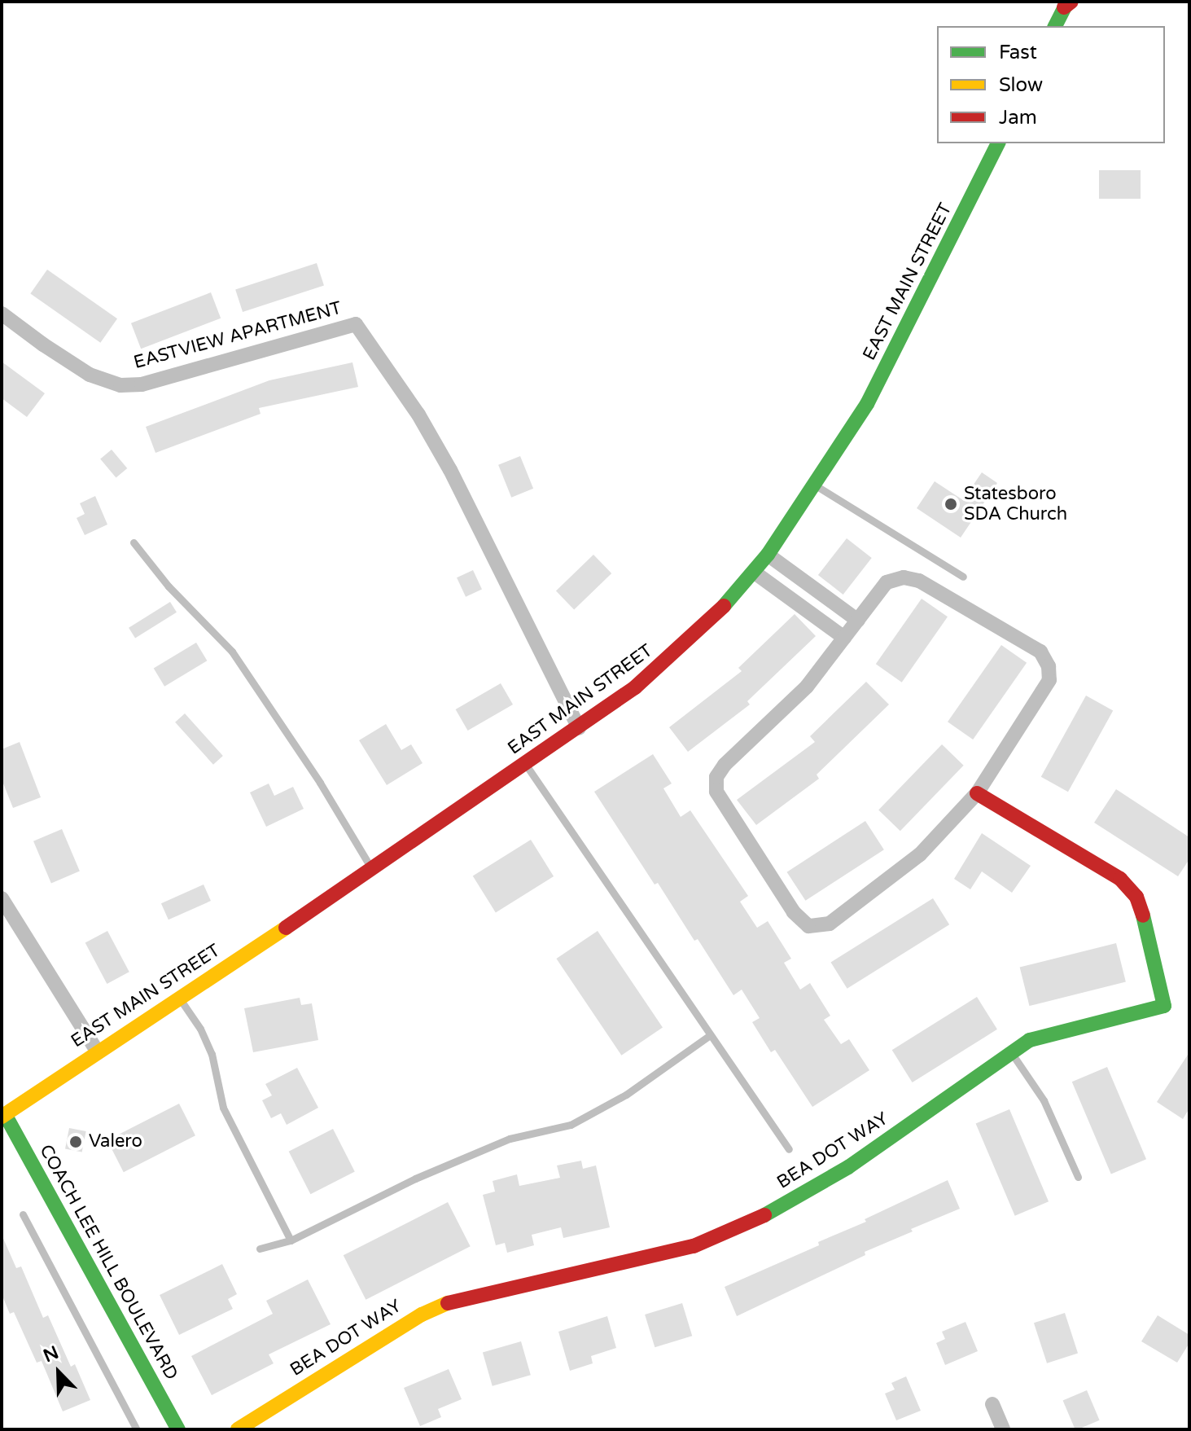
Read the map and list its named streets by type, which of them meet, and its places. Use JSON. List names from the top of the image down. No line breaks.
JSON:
{"streets":{"street":["EAST MAIN STREET","EASTVIEW APARTMENT","BEA DOT WAY","COACH LEE HILL BOULEVARD"]},"crossings":[["EAST MAIN STREET","EASTVIEW APARTMENT"],["EAST MAIN STREET","COACH LEE HILL BOULEVARD"]],"places":["Statesboro SDA Church","Valero"],"legend":["Fast","Slow","Jam"],"north":"top left"}
